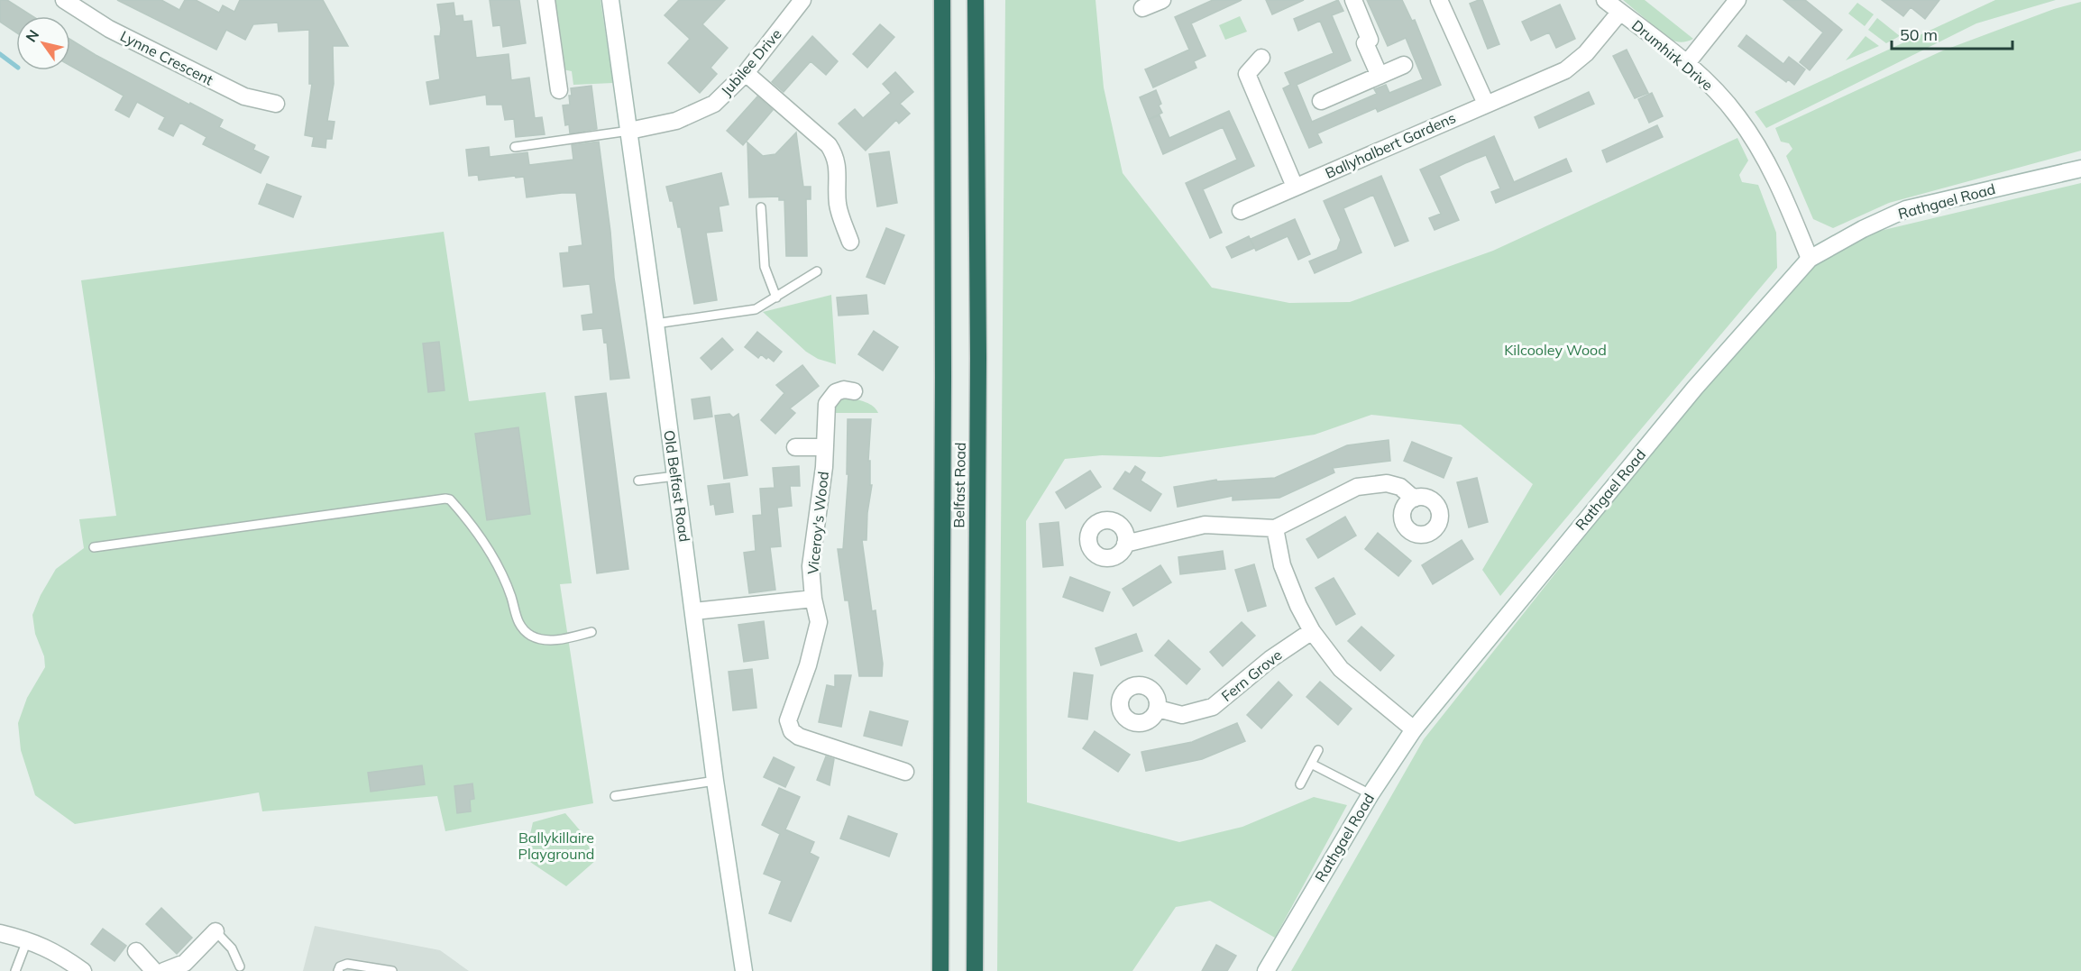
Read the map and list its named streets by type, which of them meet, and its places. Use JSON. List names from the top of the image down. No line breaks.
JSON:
{"streets":{"highway":["Belfast Road"],"street":["Drumhirk Drive","Lynne Crescent","Jubilee Drive","Ballyhalbert Gardens","Rathgael Road","Old Belfast Road","Viceroy's Wood","Fern Grove"]},"crossings":[["Drumhirk Drive","Ballyhalbert Gardens"],["Drumhirk Drive","Rathgael Road"],["Jubilee Drive","Old Belfast Road"]],"parks":["Kilcooley Wood","Ballykillaire Playground"],"scale_bar":"50 m","north":"top left"}
